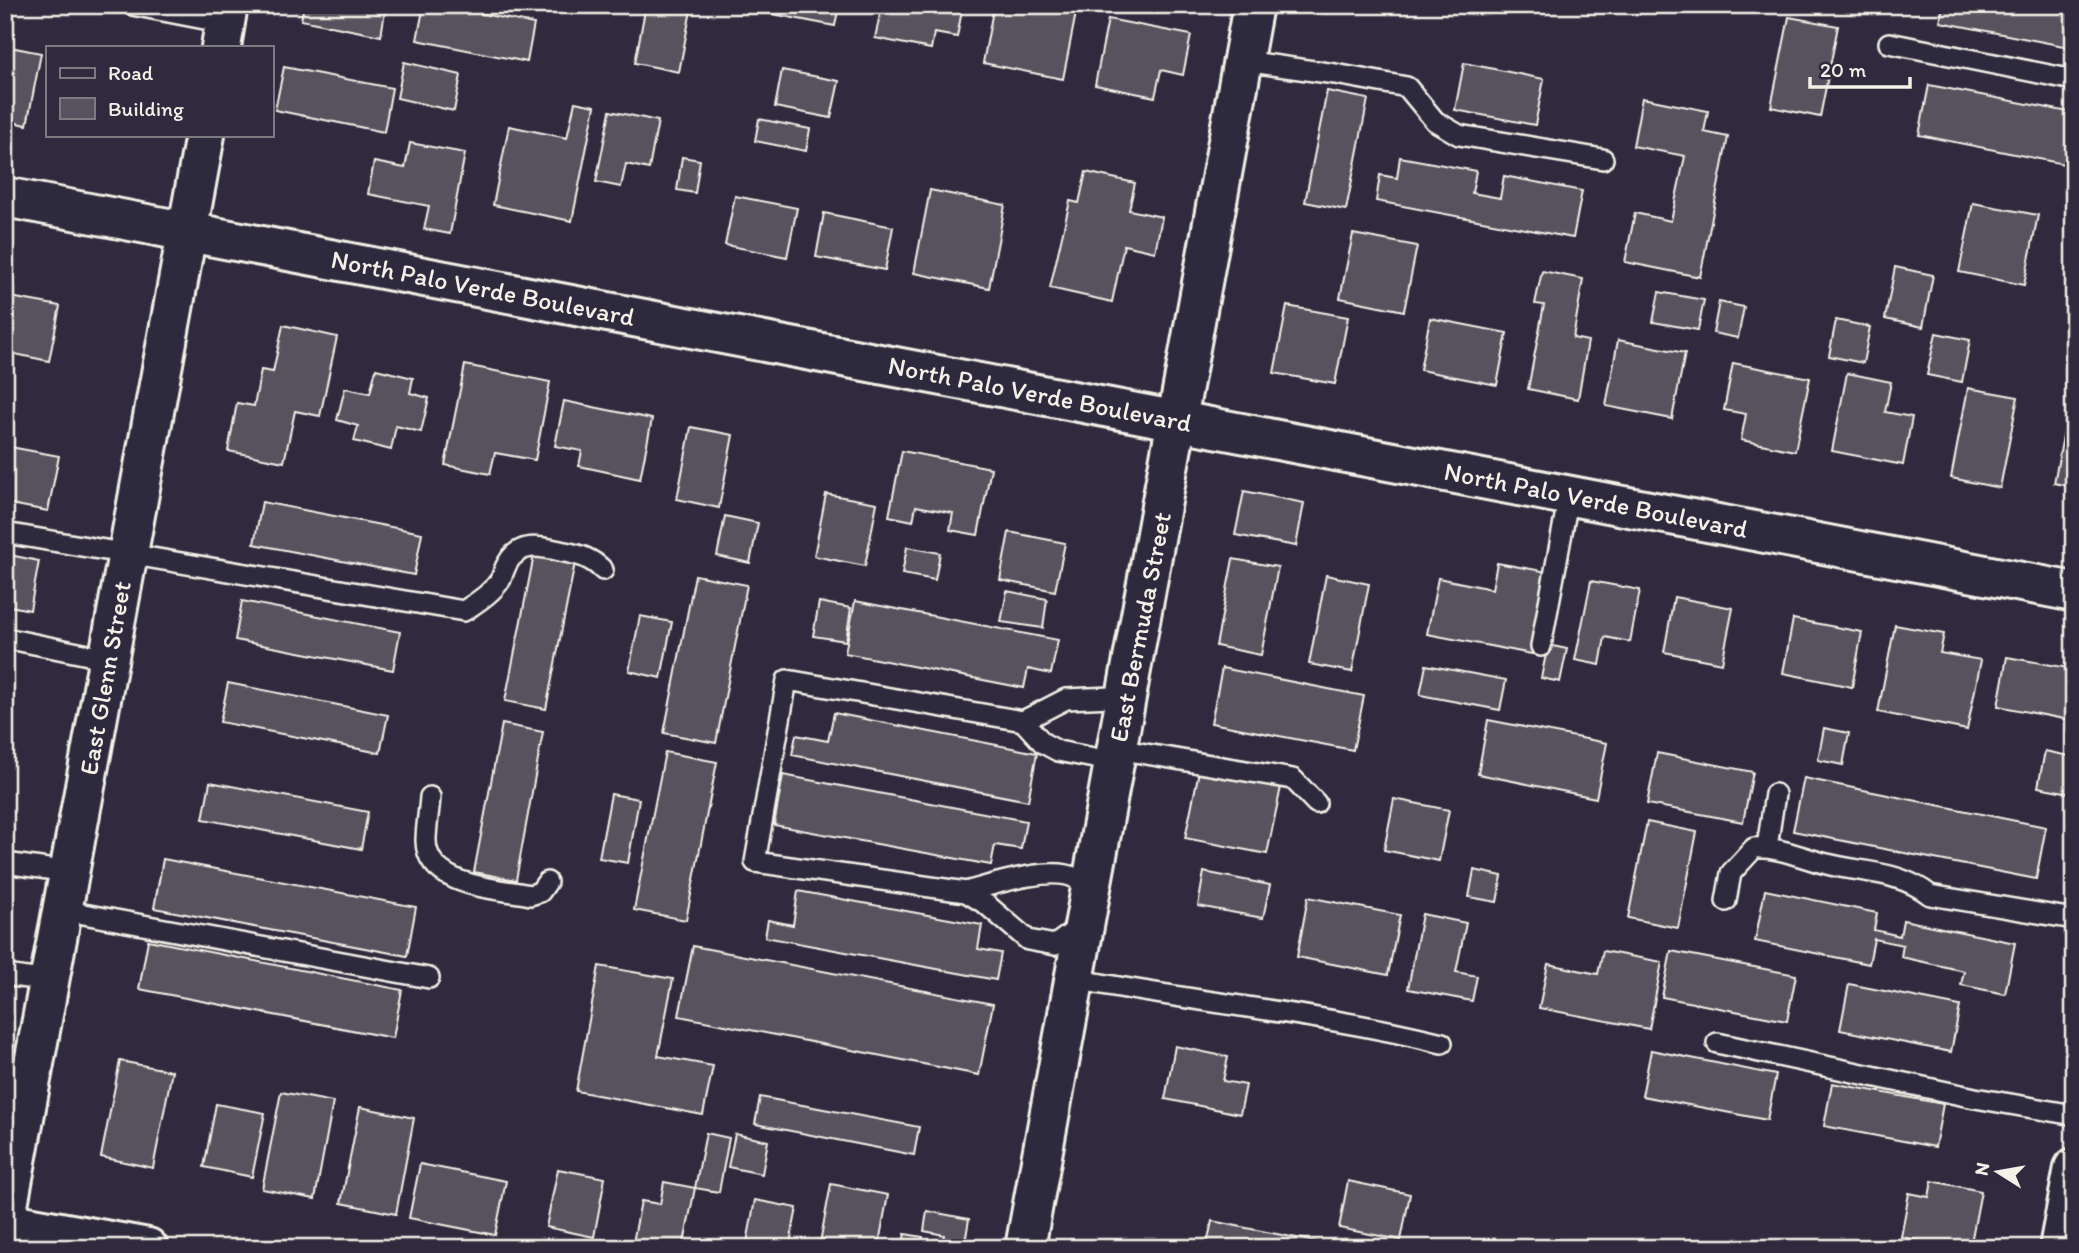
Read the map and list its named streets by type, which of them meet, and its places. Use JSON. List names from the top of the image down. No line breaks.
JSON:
{"streets":{"street":["North Palo Verde Boulevard","East Bermuda Street","East Glenn Street"]},"crossings":[["North Palo Verde Boulevard","East Bermuda Street"],["North Palo Verde Boulevard","East Glenn Street"]],"legend":["Road","Building"],"scale_bar":"20 m","north":"left"}
